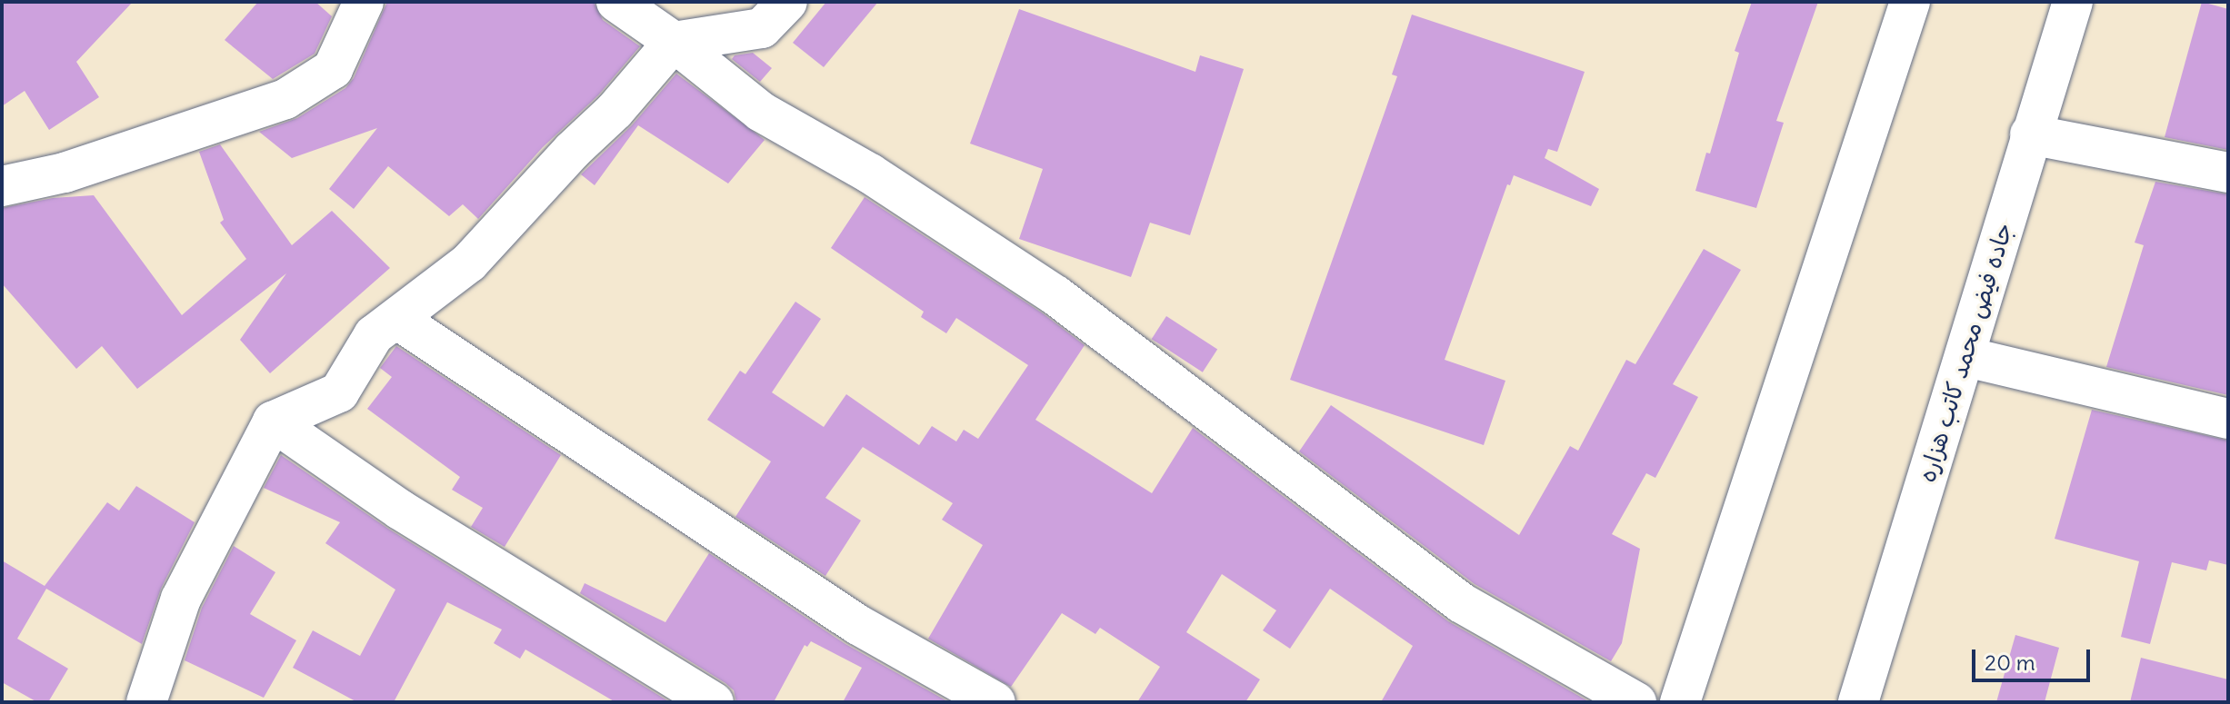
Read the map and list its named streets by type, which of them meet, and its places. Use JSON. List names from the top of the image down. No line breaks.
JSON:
{"streets":{"street":["جاده فیض محمد کاتب هزاره"]},"scale_bar":"20 m"}
